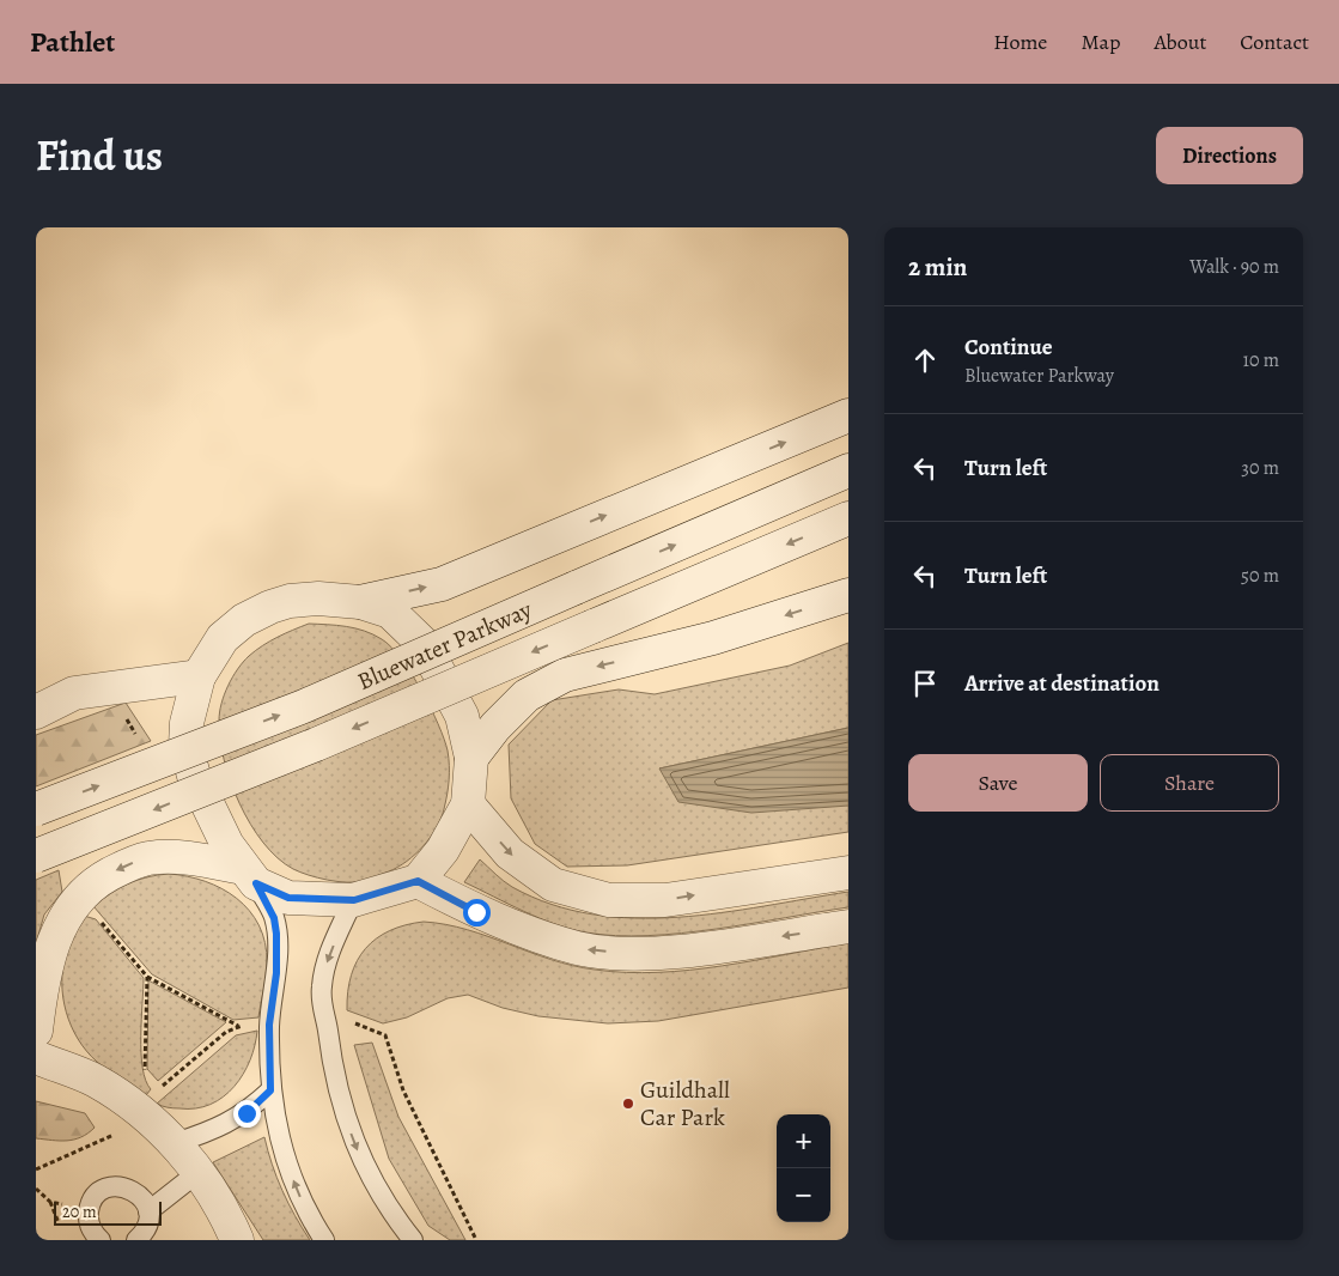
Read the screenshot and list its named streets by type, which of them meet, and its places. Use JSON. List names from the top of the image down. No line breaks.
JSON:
{"streets":{"street":["Bluewater Parkway"]},"places":["Guildhall Car Park"],"scale_bar":"20 m","page":{"header":"Pathlet","nav":["Home","Map","About","Contact"],"title":"Find us","buttons":["Directions",["Save","Share"]],"heading":["2 min","Walk · 90 m"],"list":[["Continue","Bluewater Parkway","10 m"],["Turn left","30 m"],["Turn left","50 m"],"Arrive at destination"],"map_buttons":["+","−"],"scale":"20 m"}}
